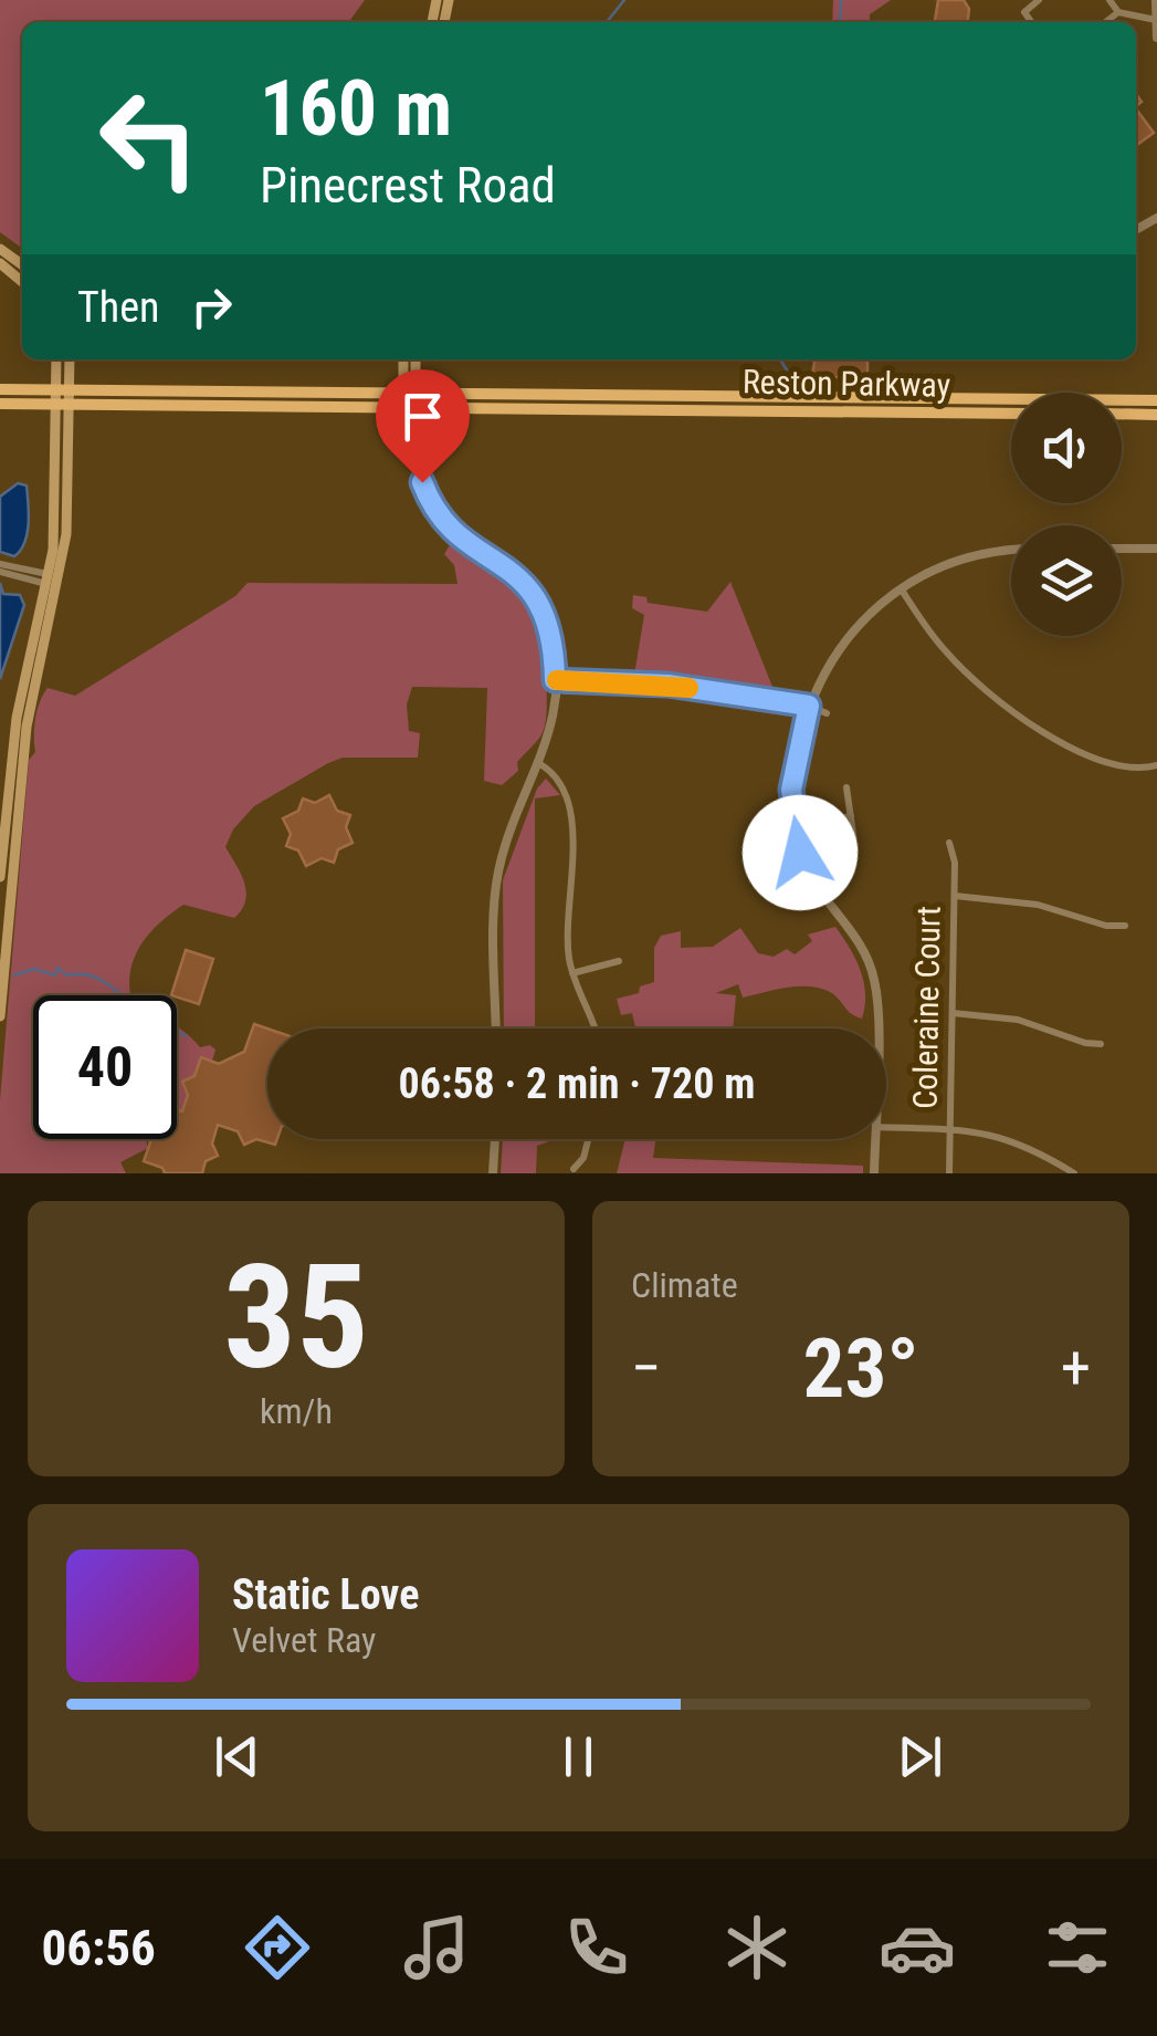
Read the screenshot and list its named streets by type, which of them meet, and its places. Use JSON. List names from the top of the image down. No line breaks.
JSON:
{"streets":{"main road":["Reston Parkway"],"street":["Coleraine Court"]},"page":{"turn":["160 m","Pinecrest Road"],"then":"Then","limit":"40","trip":"06:58 · 2 min · 720 m","tile":[["35","km/h"],"Climate"],"heat":["−","23°","+"],"song":["Static Love","Velvet Ray"],"tabs":"06:56"}}
